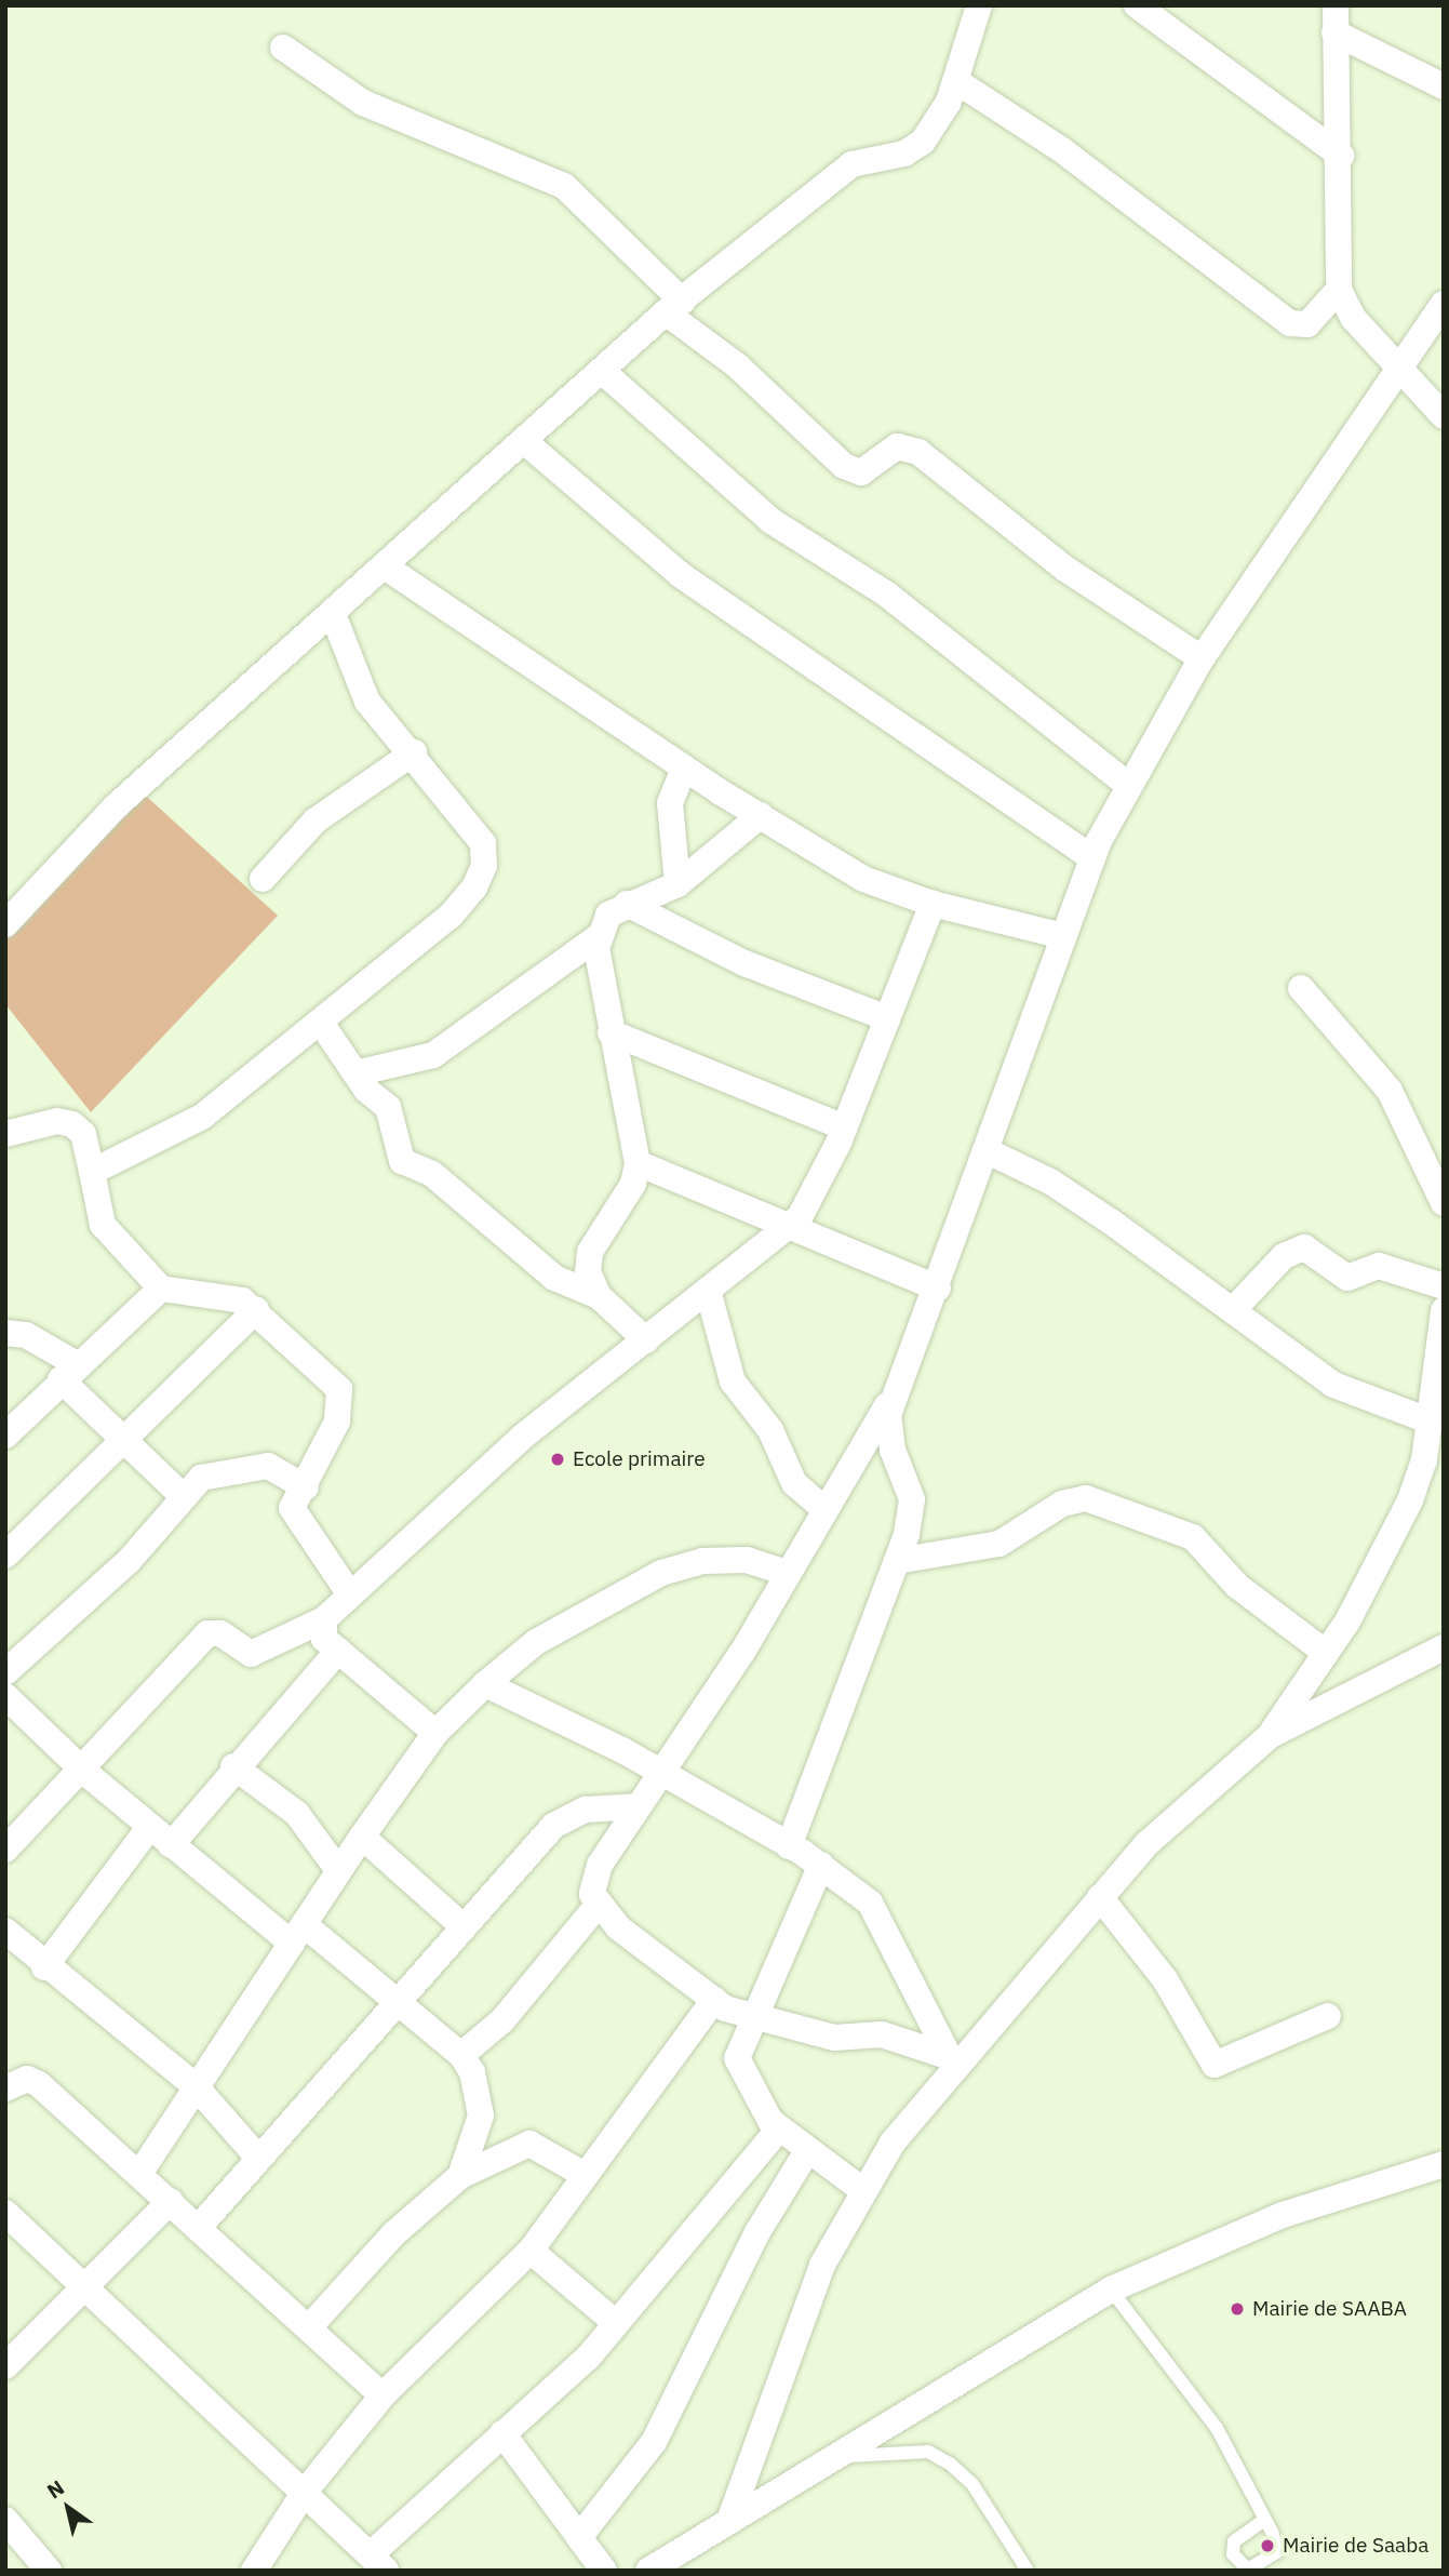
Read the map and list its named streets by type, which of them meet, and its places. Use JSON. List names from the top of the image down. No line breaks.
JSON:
{"places":["Ecole primaire","Mairie de SAABA","Mairie de Saaba"],"north":"top left"}
